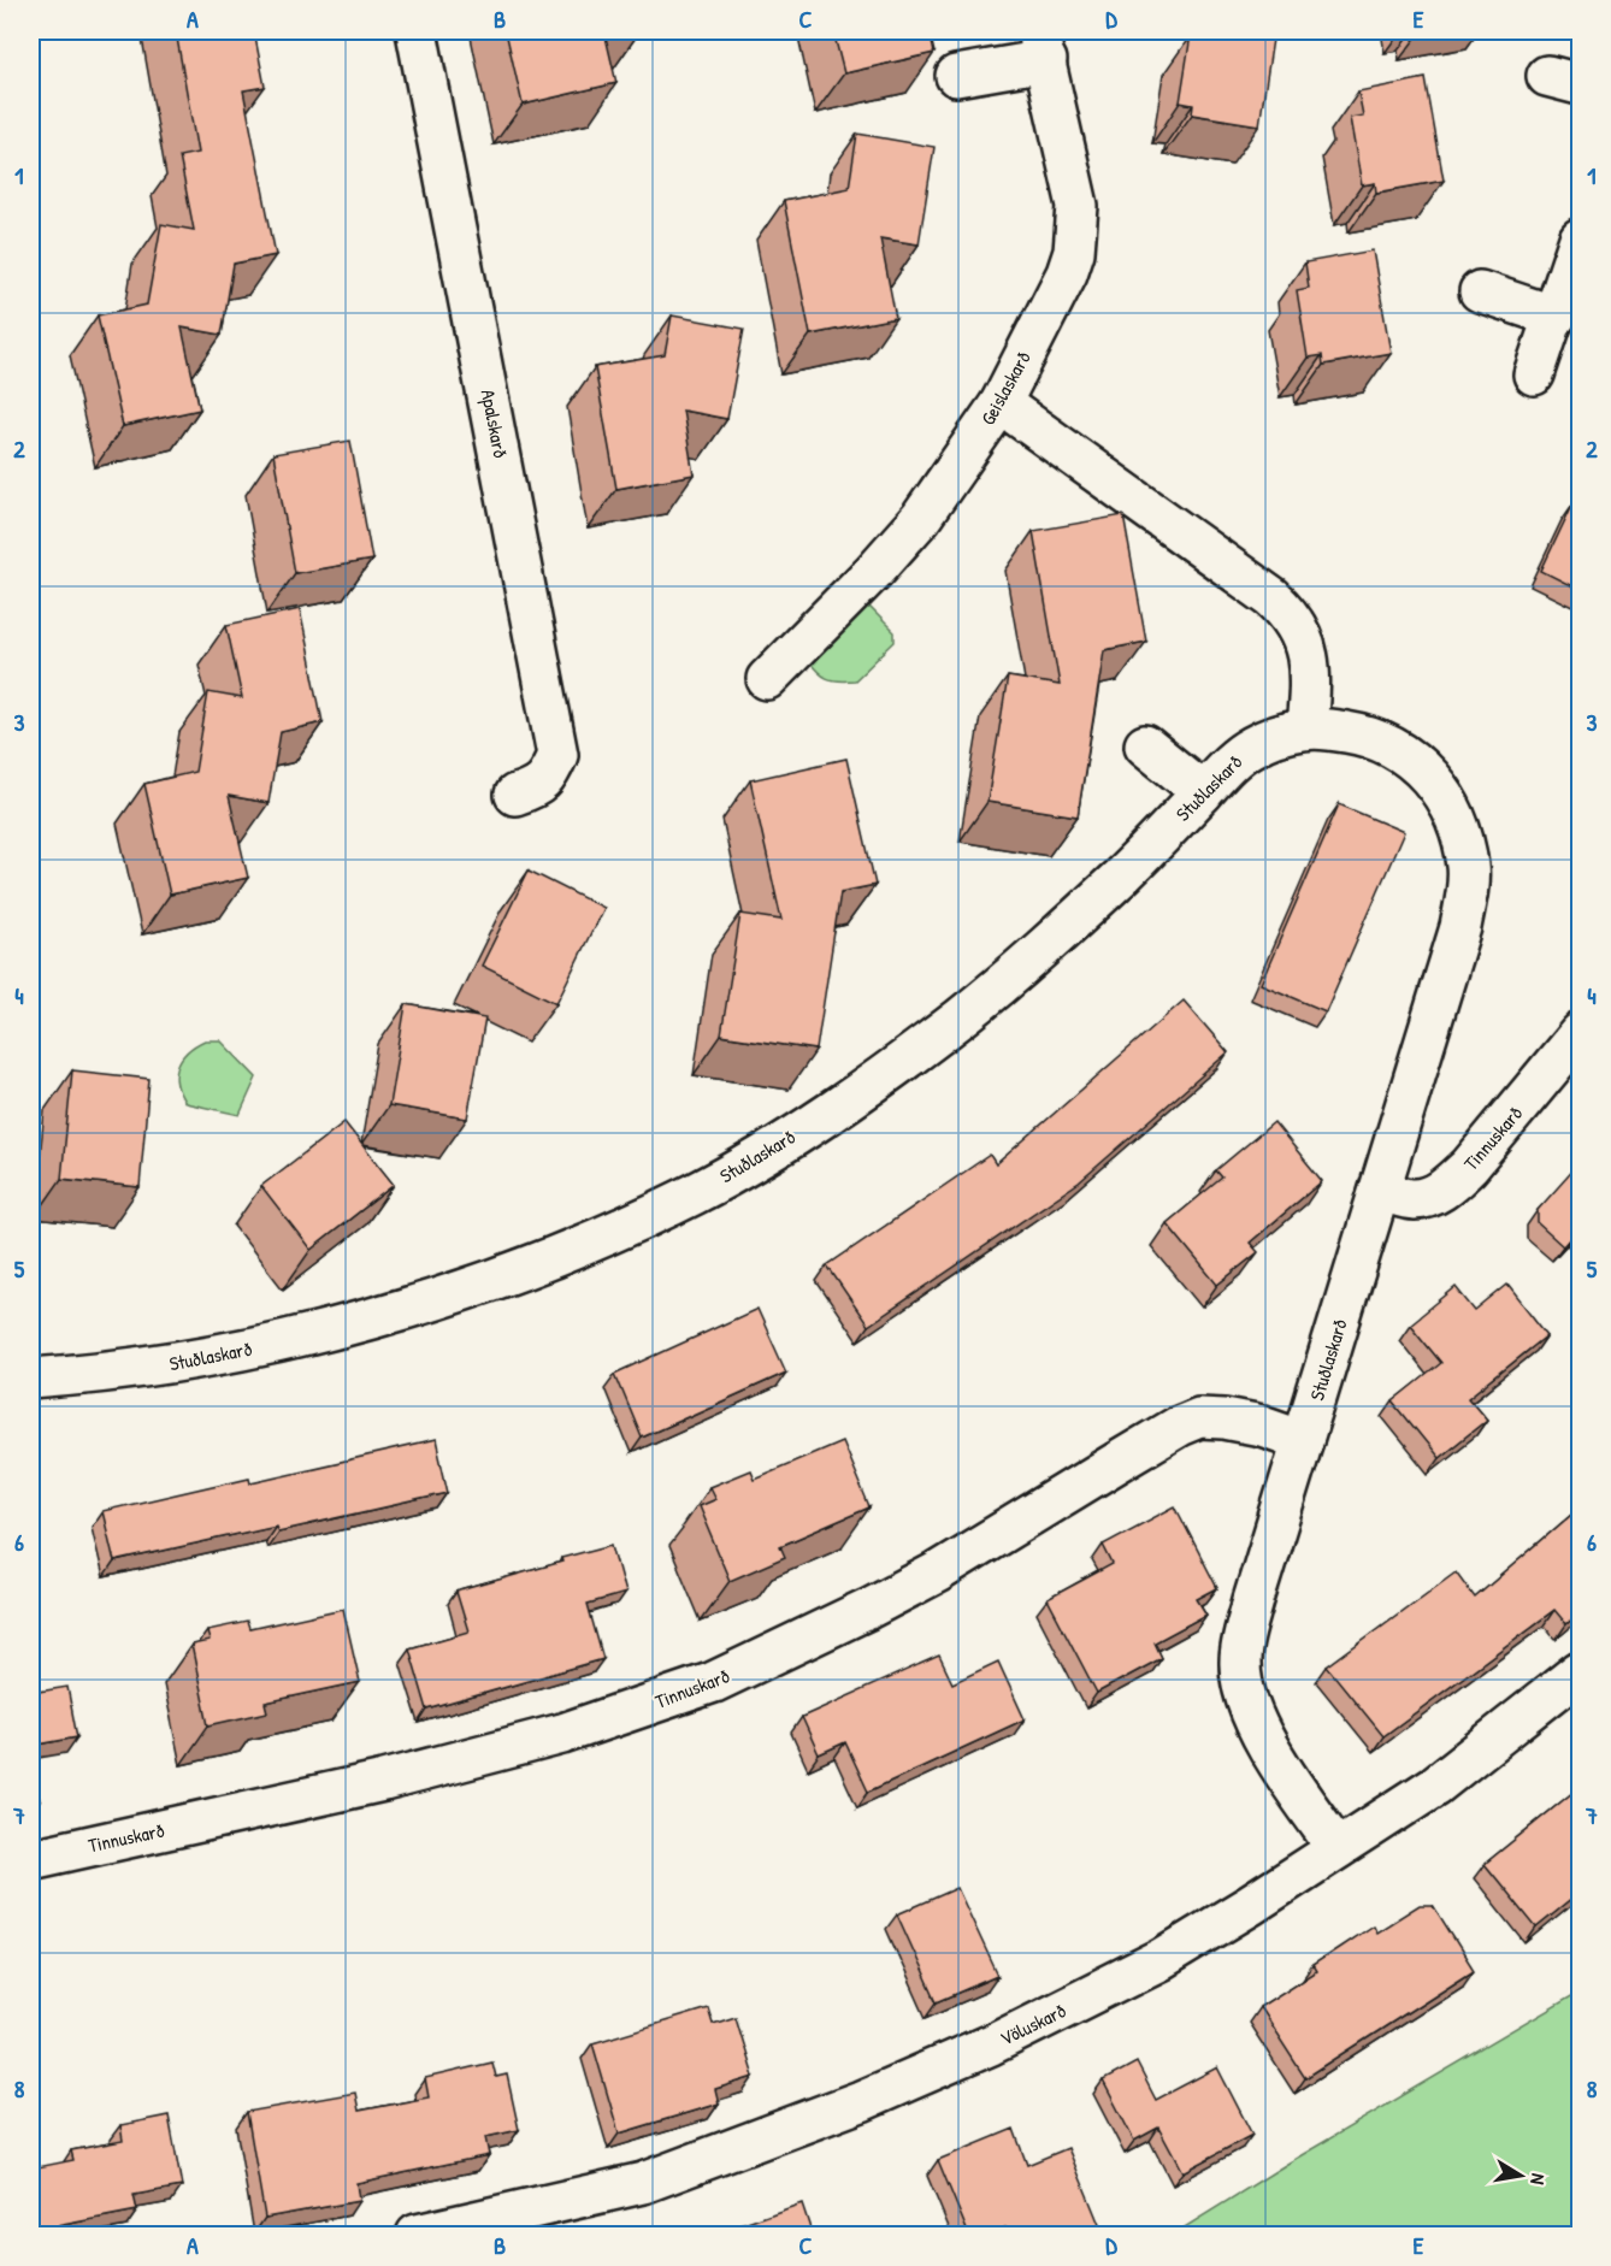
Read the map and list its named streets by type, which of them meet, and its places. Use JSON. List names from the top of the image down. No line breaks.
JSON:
{"streets":{"street":["Geislaskarð","Apalskarð","Stuðlaskarð","Tinnuskarð","Völuskarð"]},"crossings":[["Stuðlaskarð","Tinnuskarð"],["Stuðlaskarð","Völuskarð"]],"north":"right","grid":{"columns":["A","B","C","D","E"],"rows":["1","2","3","4","5","6","7","8"]}}
